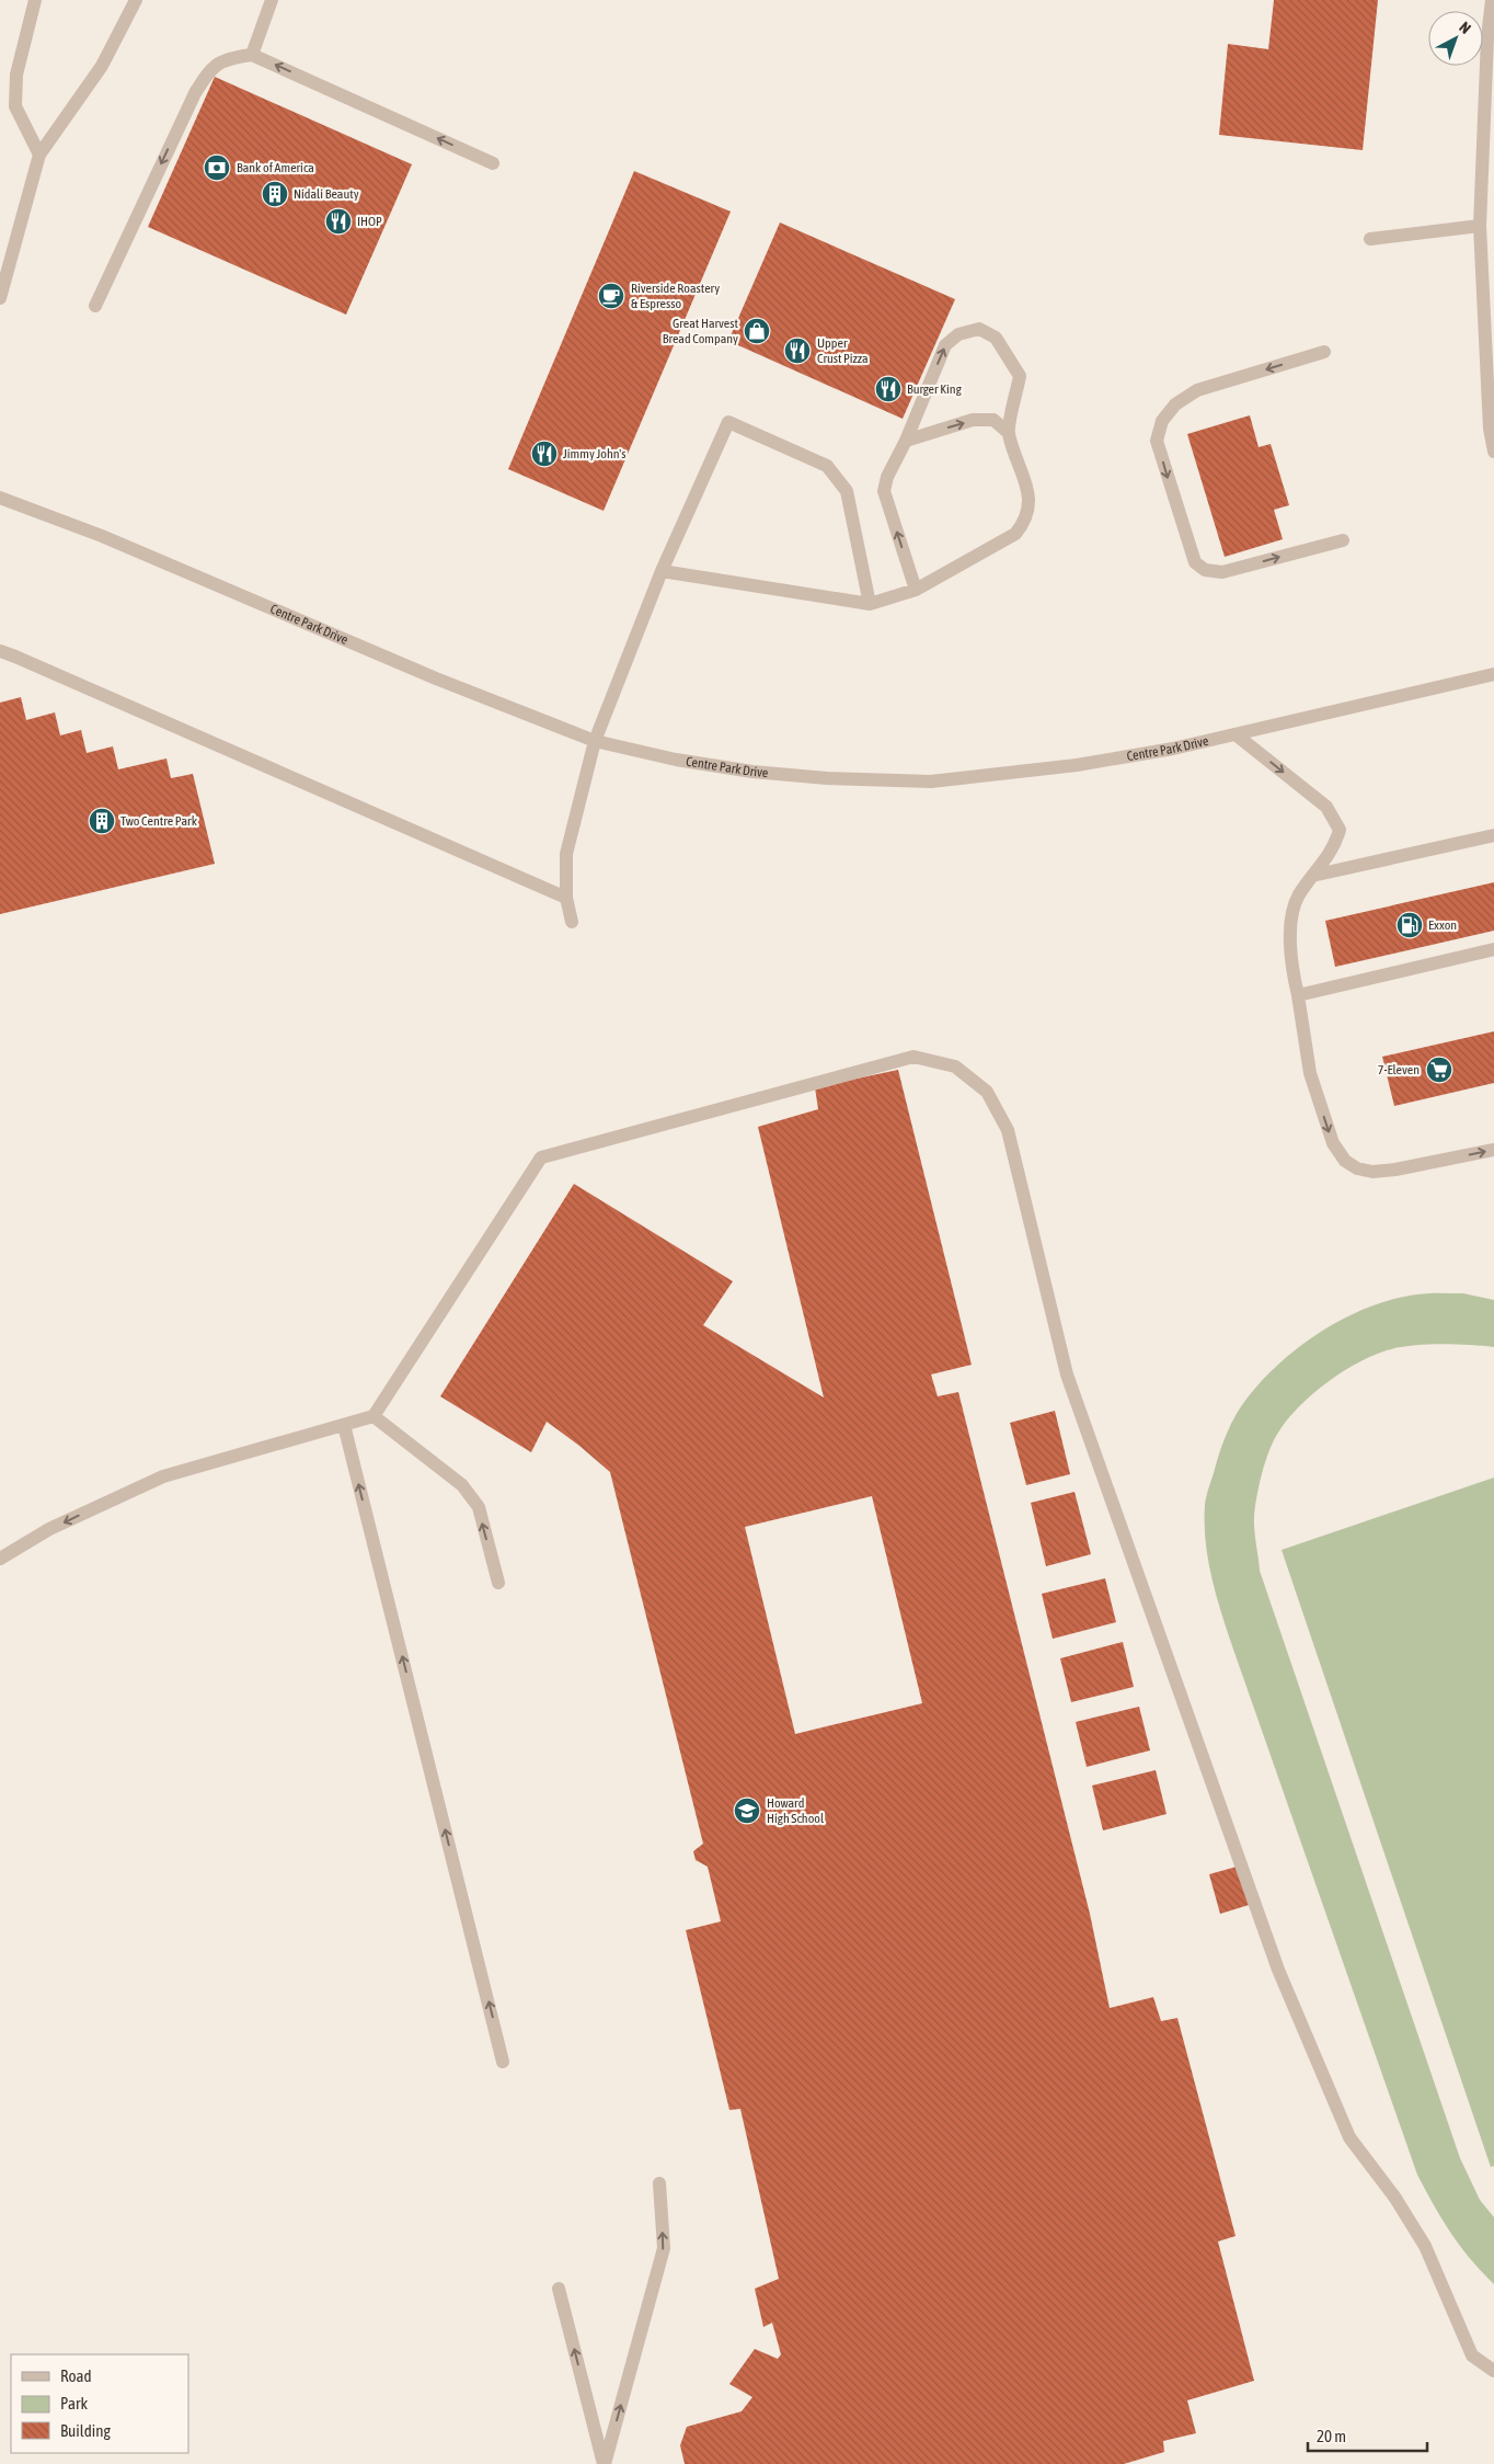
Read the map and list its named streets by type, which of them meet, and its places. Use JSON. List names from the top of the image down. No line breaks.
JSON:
{"streets":{"street":["Centre Park Drive"]},"places":{"bank":["Bank of America"],"building":["Nidali Beauty","Two Centre Park"],"restaurant":["IHOP","Upper Crust Pizza","Burger King","Jimmy John's"],"cafe":["Riverside Roastery & Espresso"],"shop":["Great Harvest Bread Company"],"fuel station":["Exxon"],"supermarket":["7-Eleven"],"school or university":["Howard High School"]},"legend":["Road","Park","Building"],"scale_bar":"20 m","north":"top right"}
